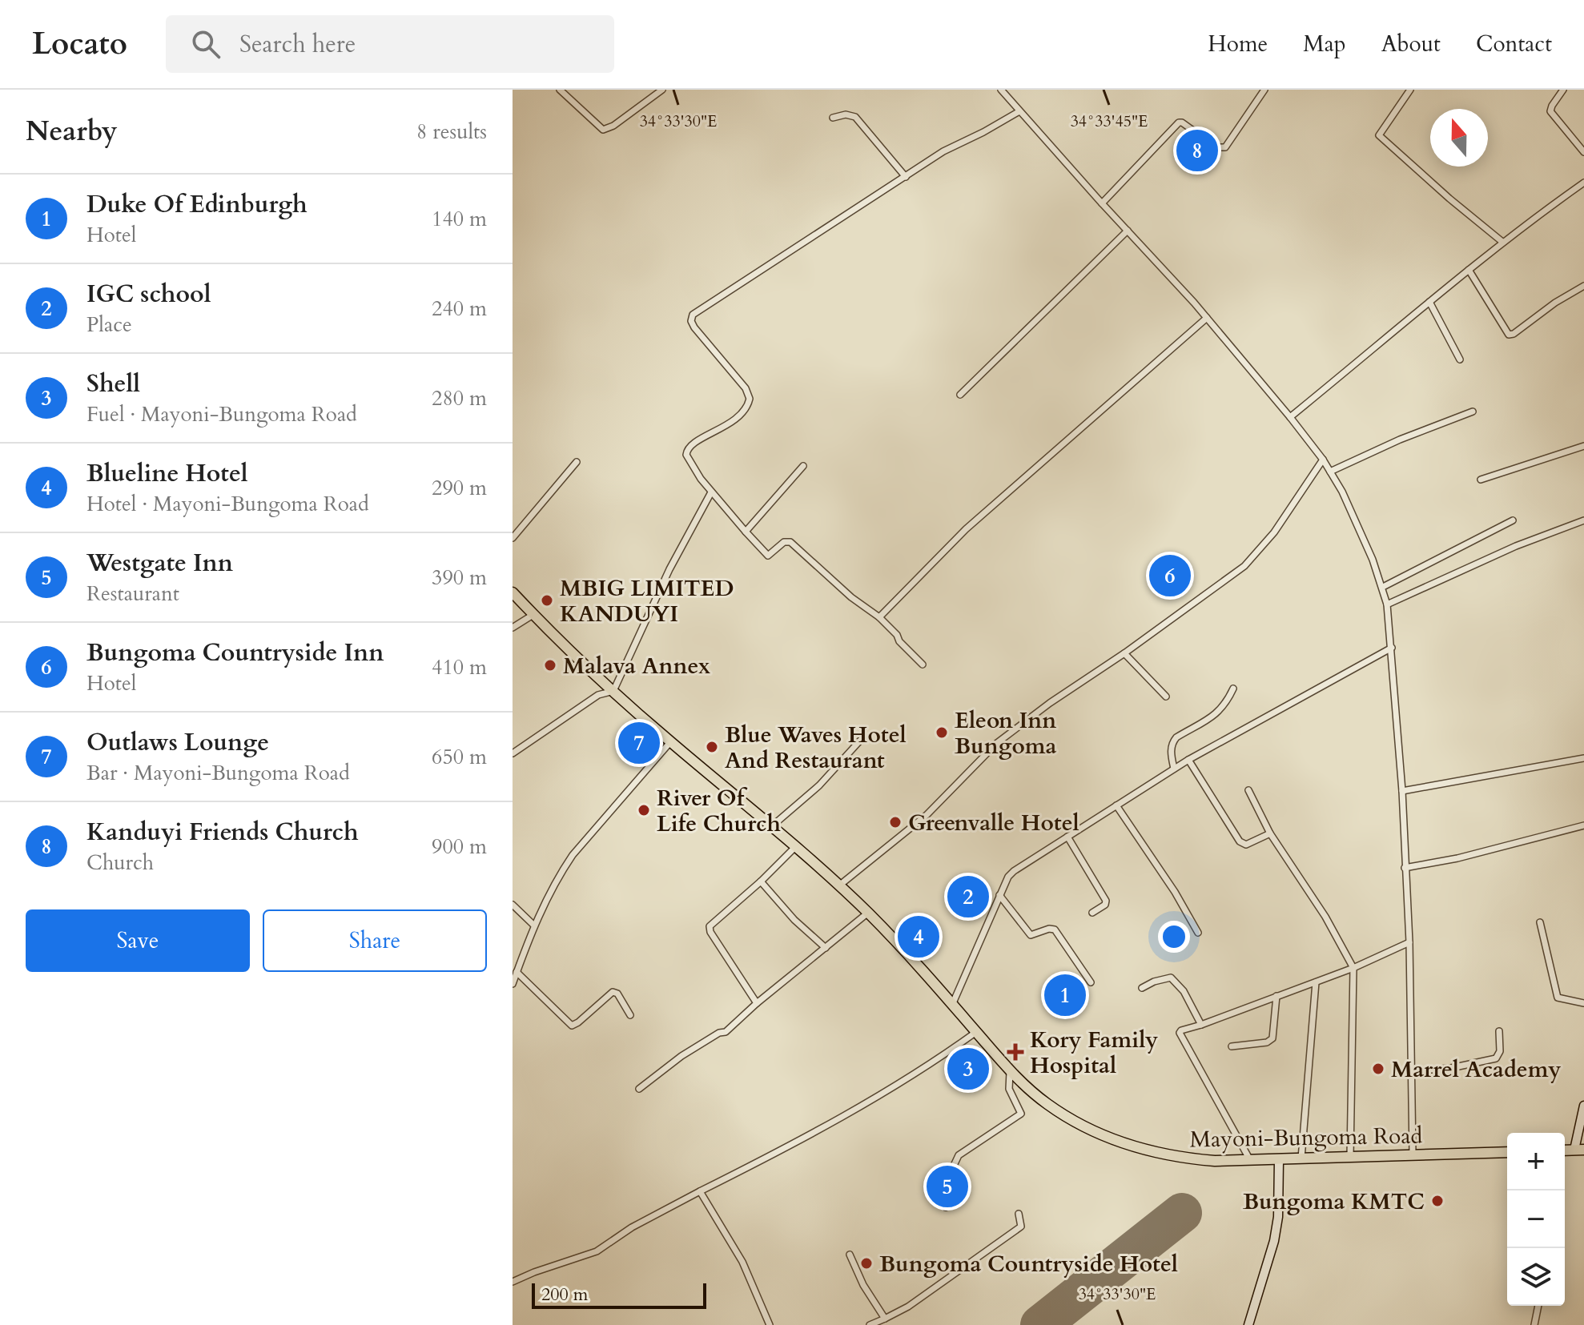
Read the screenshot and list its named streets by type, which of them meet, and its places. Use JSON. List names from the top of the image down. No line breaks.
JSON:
{"streets":{"main road":["Mayoni-Bungoma Road"]},"places":{"other":["MBIG LIMITED KANDUYI","Malava Annex","Eleon Inn Bungoma","Blue Waves Hotel And Restaurant","River Of Life Church","Greenvalle Hotel","Marrel Academy","Bungoma KMTC","Bungoma Countryside Hotel"],"health":["Kory Family Hospital"]},"scale_bar":"200 m","north":"top","page":{"header":"Locato","search":"Search here","nav":["Home","Map","About","Contact"],"heading":["Nearby","8 results"],"pins":["8","6","7","2","4","1","3","5"],"list":[{"mark":"1","name":"Duke Of Edinburgh","note":"Hotel","value":"140 m"},{"mark":"2","name":"IGC school","note":"Place","value":"240 m"},{"mark":"3","name":"Shell","note":"Fuel · Mayoni-Bungoma Road","value":"280 m"},{"mark":"4","name":"Blueline Hotel","note":"Hotel · Mayoni-Bungoma Road","value":"290 m"},{"mark":"5","name":"Westgate Inn","note":"Restaurant","value":"390 m"},{"mark":"6","name":"Bungoma Countryside Inn","note":"Hotel","value":"410 m"},{"mark":"7","name":"Outlaws Lounge","note":"Bar · Mayoni-Bungoma Road","value":"650 m"},{"mark":"8","name":"Kanduyi Friends Church","note":"Church","value":"900 m"}],"buttons":["Save","Share"],"map_buttons":["+","−"],"scale":"200 m"},"coordinates":["34°33'30\"E","34°33'45\"E"]}
